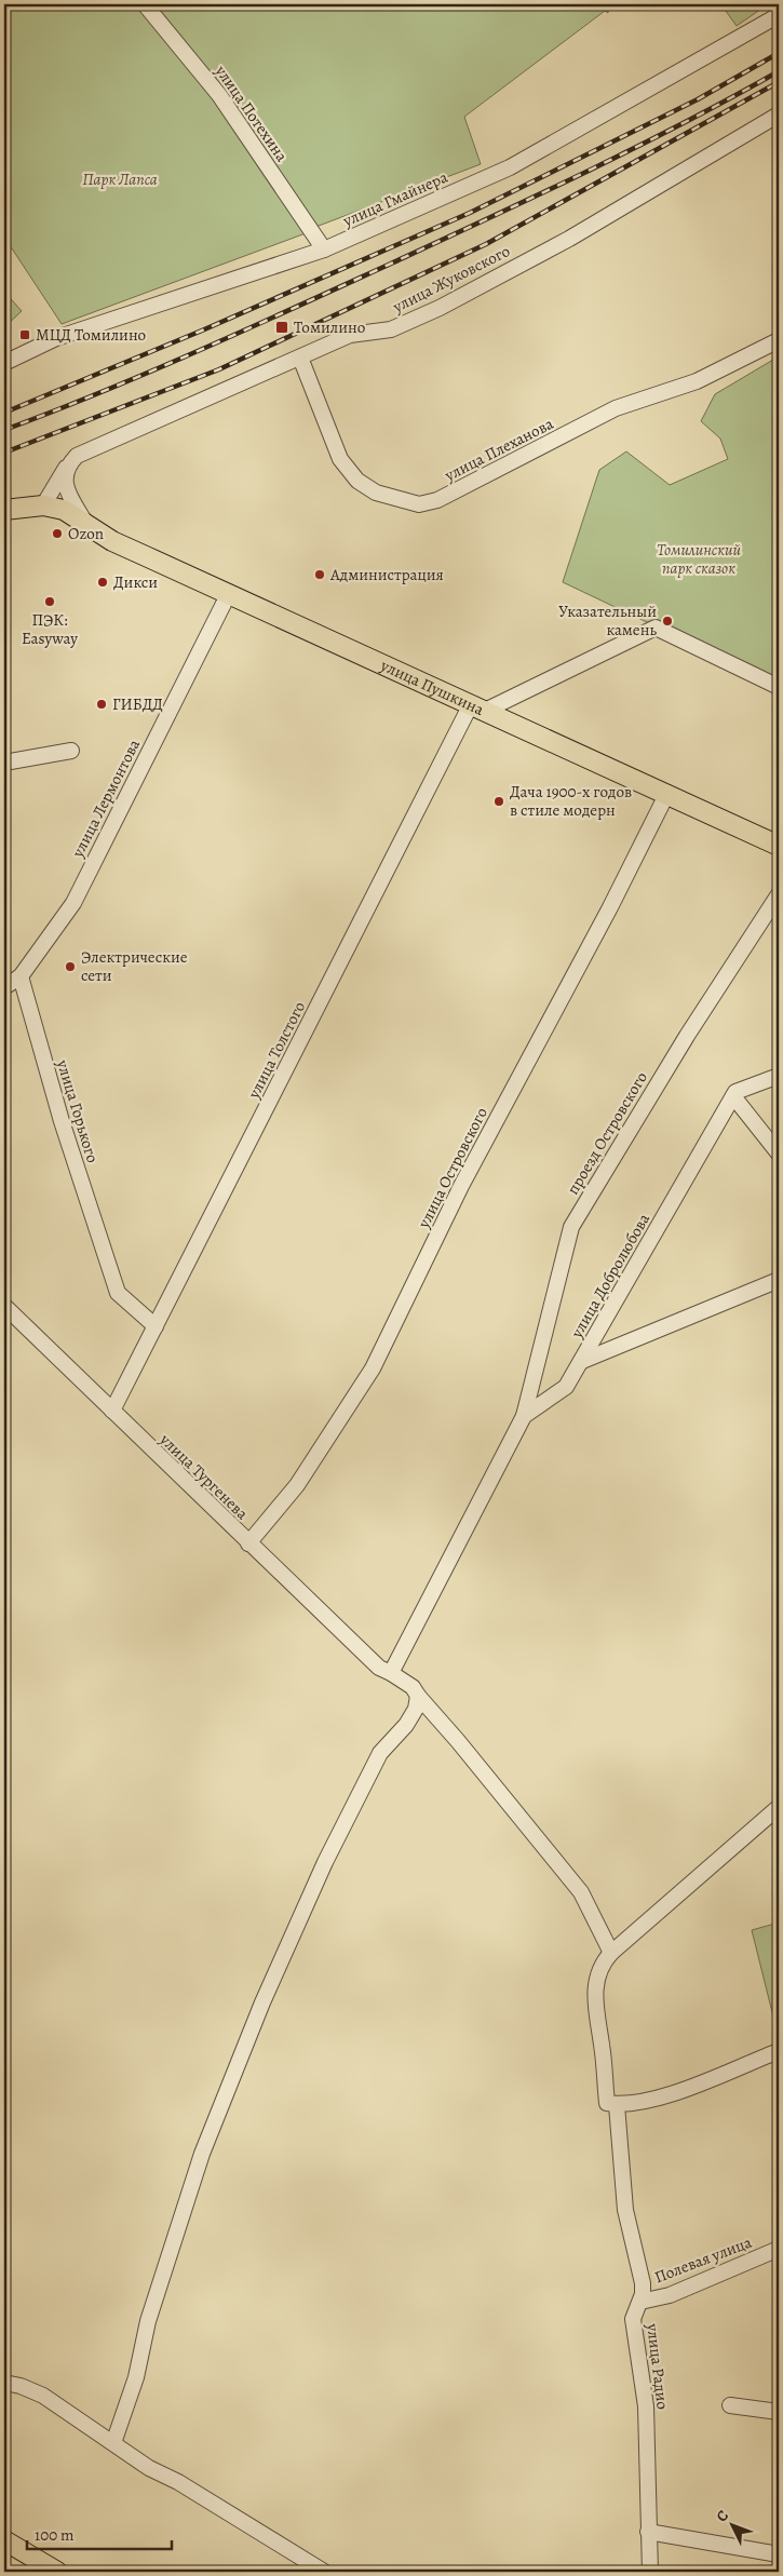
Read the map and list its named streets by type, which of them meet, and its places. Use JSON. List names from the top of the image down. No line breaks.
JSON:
{"streets":{"main road":["улица Пушкина"],"street":["улица Потехина","улица Гмайнера","улица Жуковского","улица Плеханова","улица Лермонтова","улица Толстого","улица Горького","проезд Островского","улица Островского","улица Добролюбова","улица Тургенева","Полевая улица","улица Радио"]},"crossings":[["улица Потехина","улица Гмайнера"],["улица Жуковского","улица Плеханова"],["улица Жуковского","улица Пушкина"],["улица Пушкина","улица Лермонтова"],["улица Пушкина","улица Толстого"],["улица Пушкина","улица Островского"],["улица Лермонтова","улица Горького"],["улица Толстого","улица Горького"],["улица Толстого","улица Тургенева"],["улица Островского","улица Тургенева"],["улица Тургенева","улица Радио"],["Полевая улица","улица Радио"]],"parks":["Парк Лапса","Томилинский парк сказок"],"places":{"transit":["Томилино","МЦД Томилино"],"other":["Ozon","Администрация","Дикси","ПЭК: Easyway","Указательный камень","ГИБДД","Дача 1900-х годов в стиле модерн","Электрические сети"]},"scale_bar":"100 m","north":"top left"}
